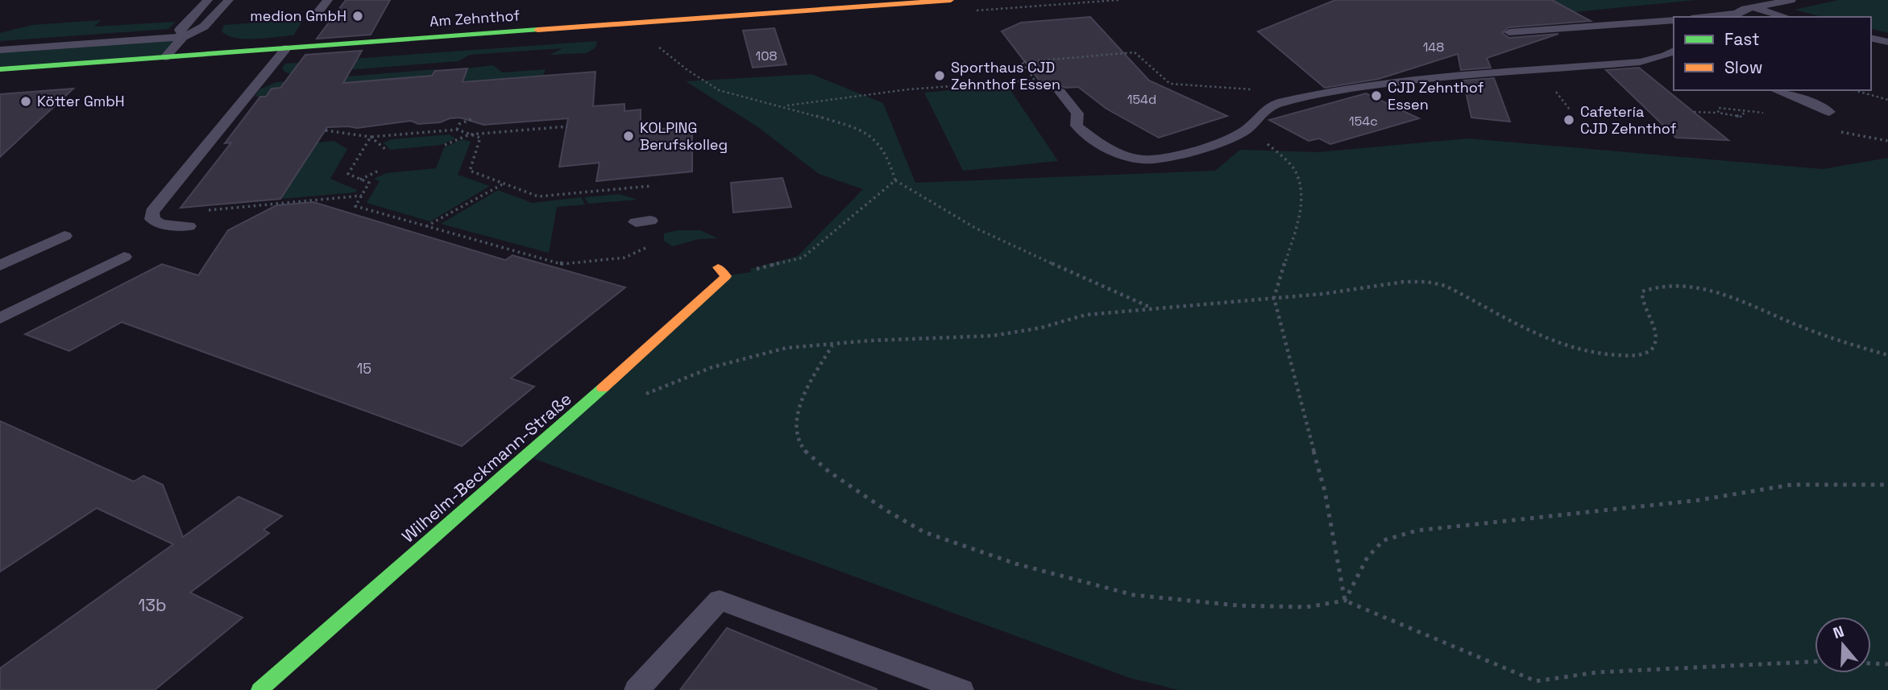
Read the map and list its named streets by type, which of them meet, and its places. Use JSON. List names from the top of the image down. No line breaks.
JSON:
{"streets":{"main road":["Am Zehnthof","Wilhelm-Beckmann-Straße"]},"places":["medion GmbH","Sporthaus CJD Zehnthof Essen","CJD Zehnthof Essen","Kötter GmbH","Cafetería CJD Zehnthof","KOLPING Berufskolleg"],"house_numbers":["148","108","154d","154c","15","13b"],"legend":["Fast","Slow"],"north":"top"}
